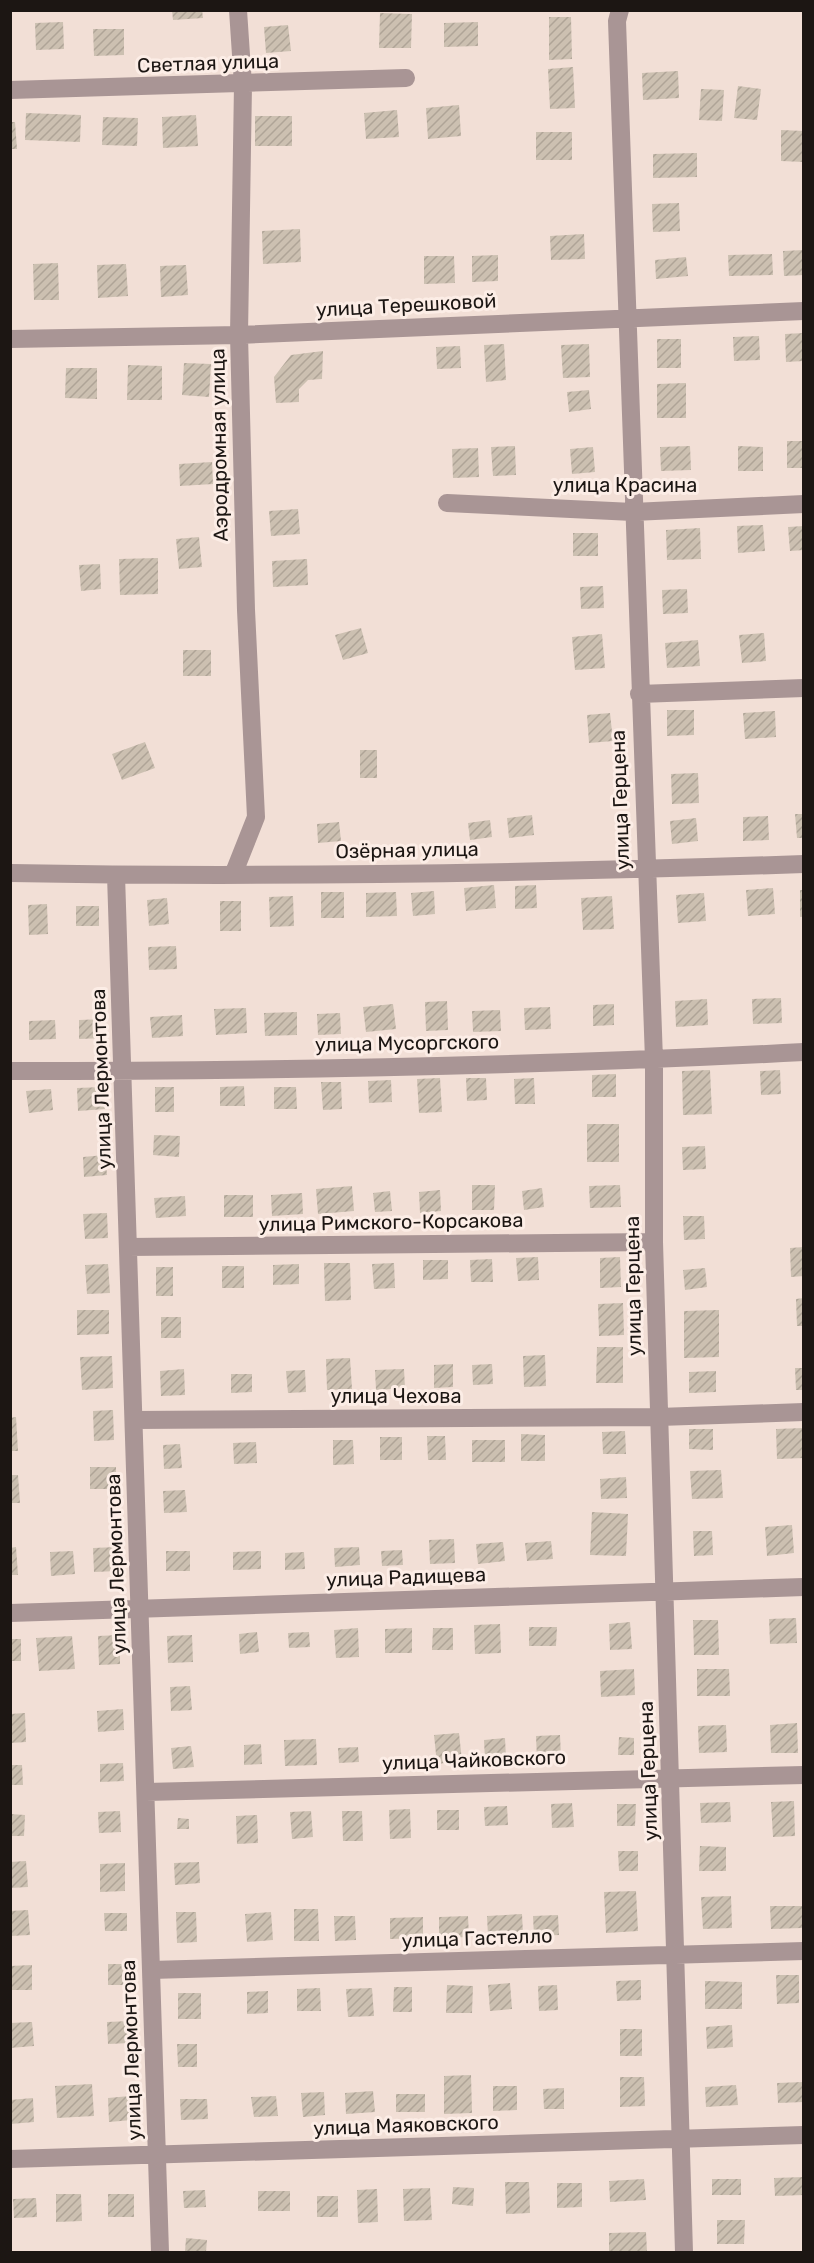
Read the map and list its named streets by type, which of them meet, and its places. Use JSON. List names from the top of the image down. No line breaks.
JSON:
{"streets":{"street":["Светлая улица","улица Терешковой","Аэродромная улица","улица Красина","улица Герцена","Озёрная улица","улица Мусоргского","улица Лермонтова","улица Римского-Корсакова","улица Чехова","улица Радищева","улица Чайковского","улица Гастелло","улица Маяковского"]},"crossings":[["Светлая улица","Аэродромная улица"],["улица Терешковой","Аэродромная улица"],["улица Терешковой","улица Герцена"],["Аэродромная улица","Озёрная улица"],["улица Красина","улица Герцена"],["улица Герцена","Озёрная улица"],["улица Герцена","улица Мусоргского"],["улица Герцена","улица Римского-Корсакова"],["улица Герцена","улица Чехова"],["улица Герцена","улица Радищева"],["улица Герцена","улица Чайковского"],["улица Герцена","улица Гастелло"],["улица Герцена","улица Маяковского"],["Озёрная улица","улица Лермонтова"],["улица Мусоргского","улица Лермонтова"],["улица Лермонтова","улица Римского-Корсакова"],["улица Лермонтова","улица Чехова"],["улица Лермонтова","улица Радищева"],["улица Лермонтова","улица Чайковского"],["улица Лермонтова","улица Гастелло"],["улица Лермонтова","улица Маяковского"]]}
